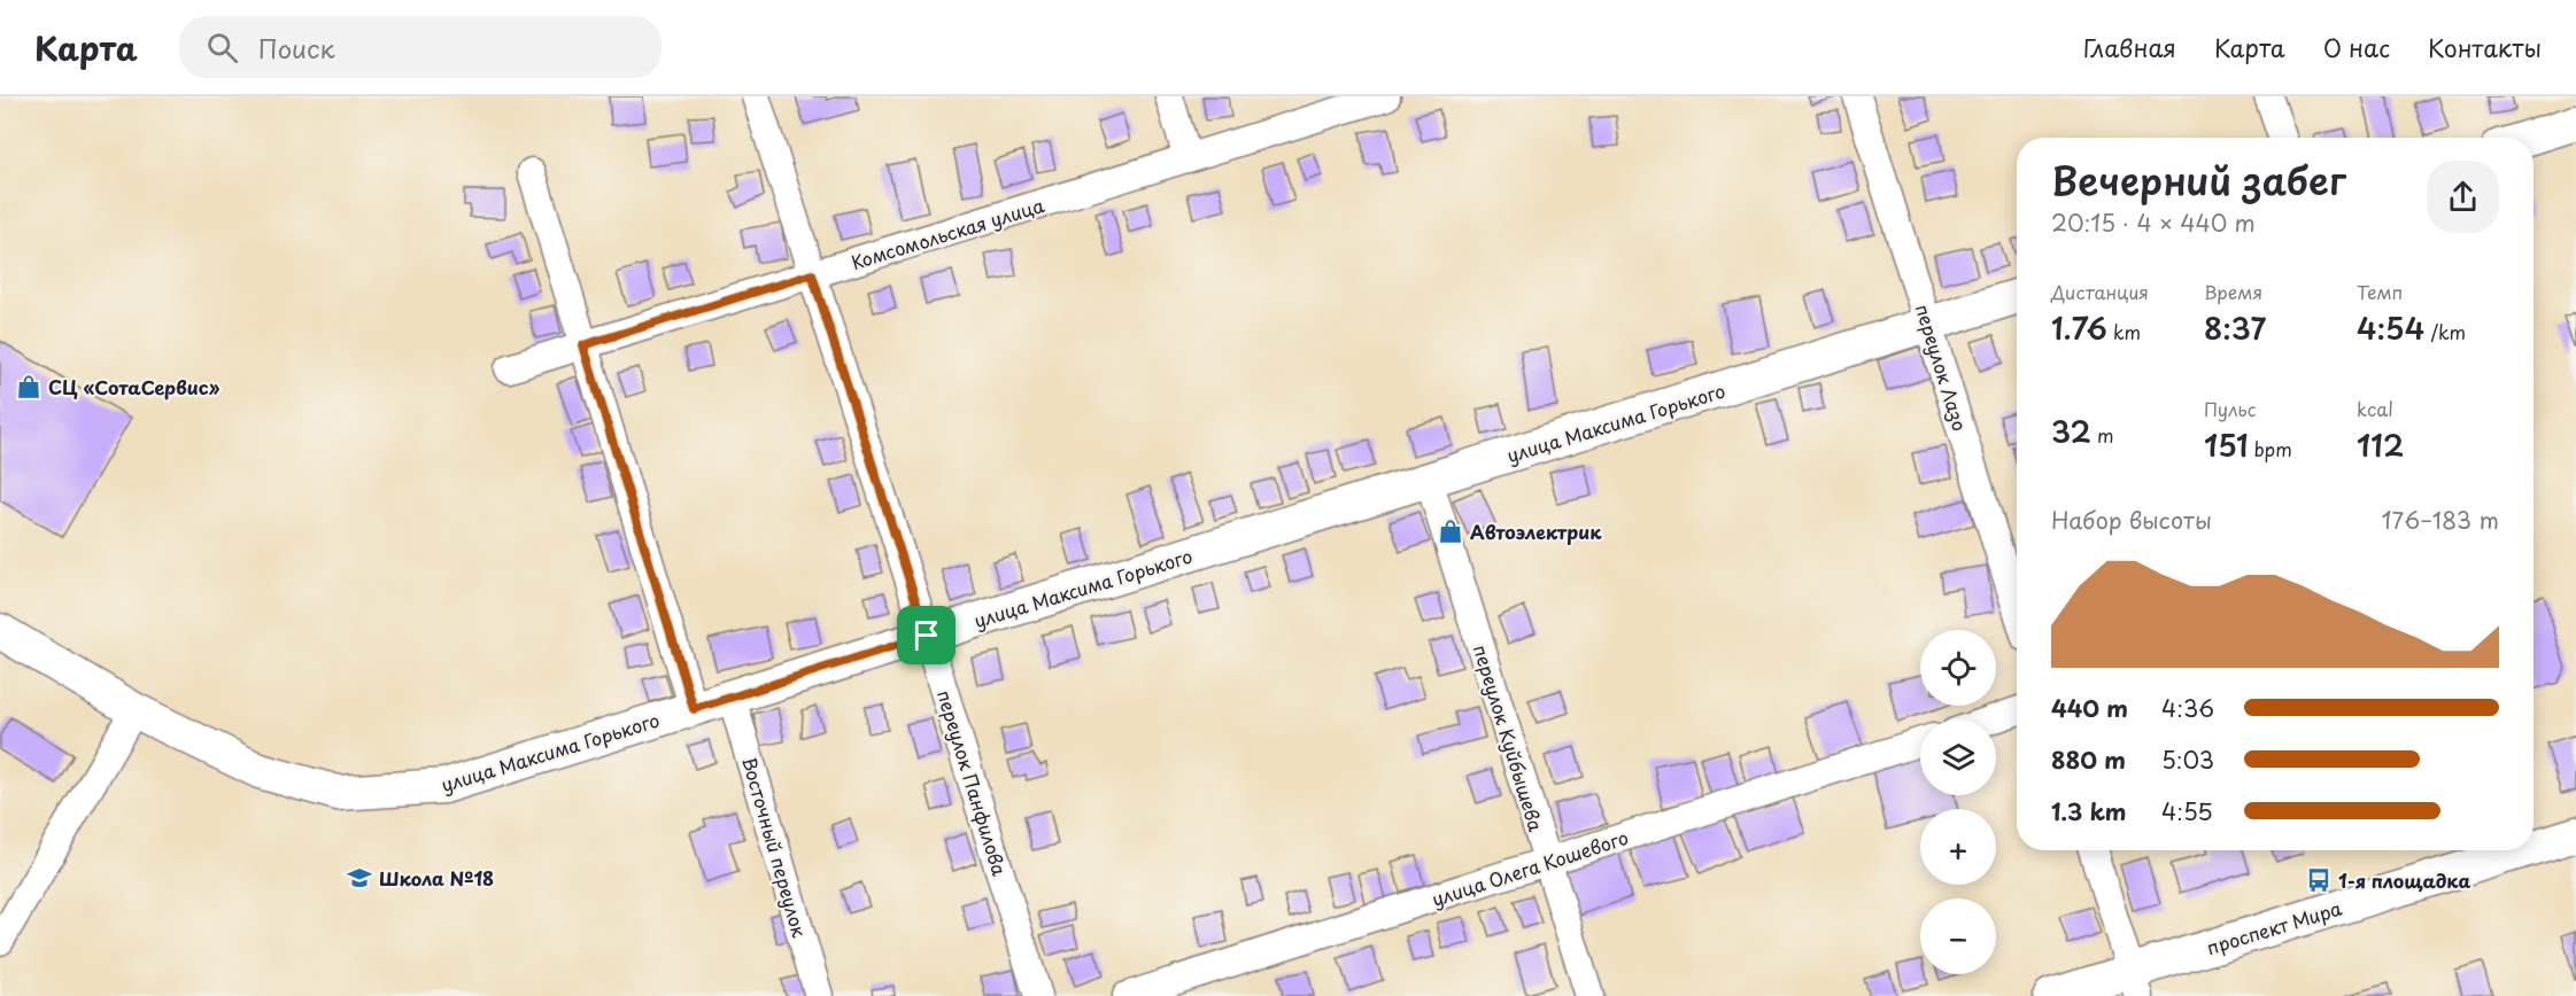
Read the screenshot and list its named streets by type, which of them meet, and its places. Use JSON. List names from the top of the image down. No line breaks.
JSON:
{"streets":{"main road":["улица Максима Горького","проспект Мира"],"street":["Комсомольская улица","переулок Лазо","переулок Куйбышева","переулок Панфилова","Восточный переулок","улица Олега Кошевого"]},"crossings":[["Комсомольская улица","переулок Панфилова"],["переулок Лазо","улица Максима Горького"],["улица Максима Горького","переулок Куйбышева"],["улица Максима Горького","переулок Панфилова"],["улица Максима Горького","Восточный переулок"],["переулок Куйбышева","улица Олега Кошевого"]],"places":{"shop":["СЦ «СотаСервис»","Автоэлектрик"],"school or university":["Школа №18"],"bus stop":["1-я площадка"]},"page":{"header":"Карта","search":"Поиск","nav":["Главная","Карта","О нас","Контакты"],"heading":["Вечерний забег","20:15 · 4 × 440 m"],"stats":[["Дистанция","1.76 km"],["Время","8:37"],["Темп","4:54 /km"],["32 m"],["Пульс","151 bpm"],["kcal","112"]],"chart":["Набор высоты","176–183 m"],"map_buttons":["+","−"],"list":[{"name":"440 m","note":"4:36"},{"name":"880 m","note":"5:03"},{"name":"1.3 km","note":"4:55"}]}}
